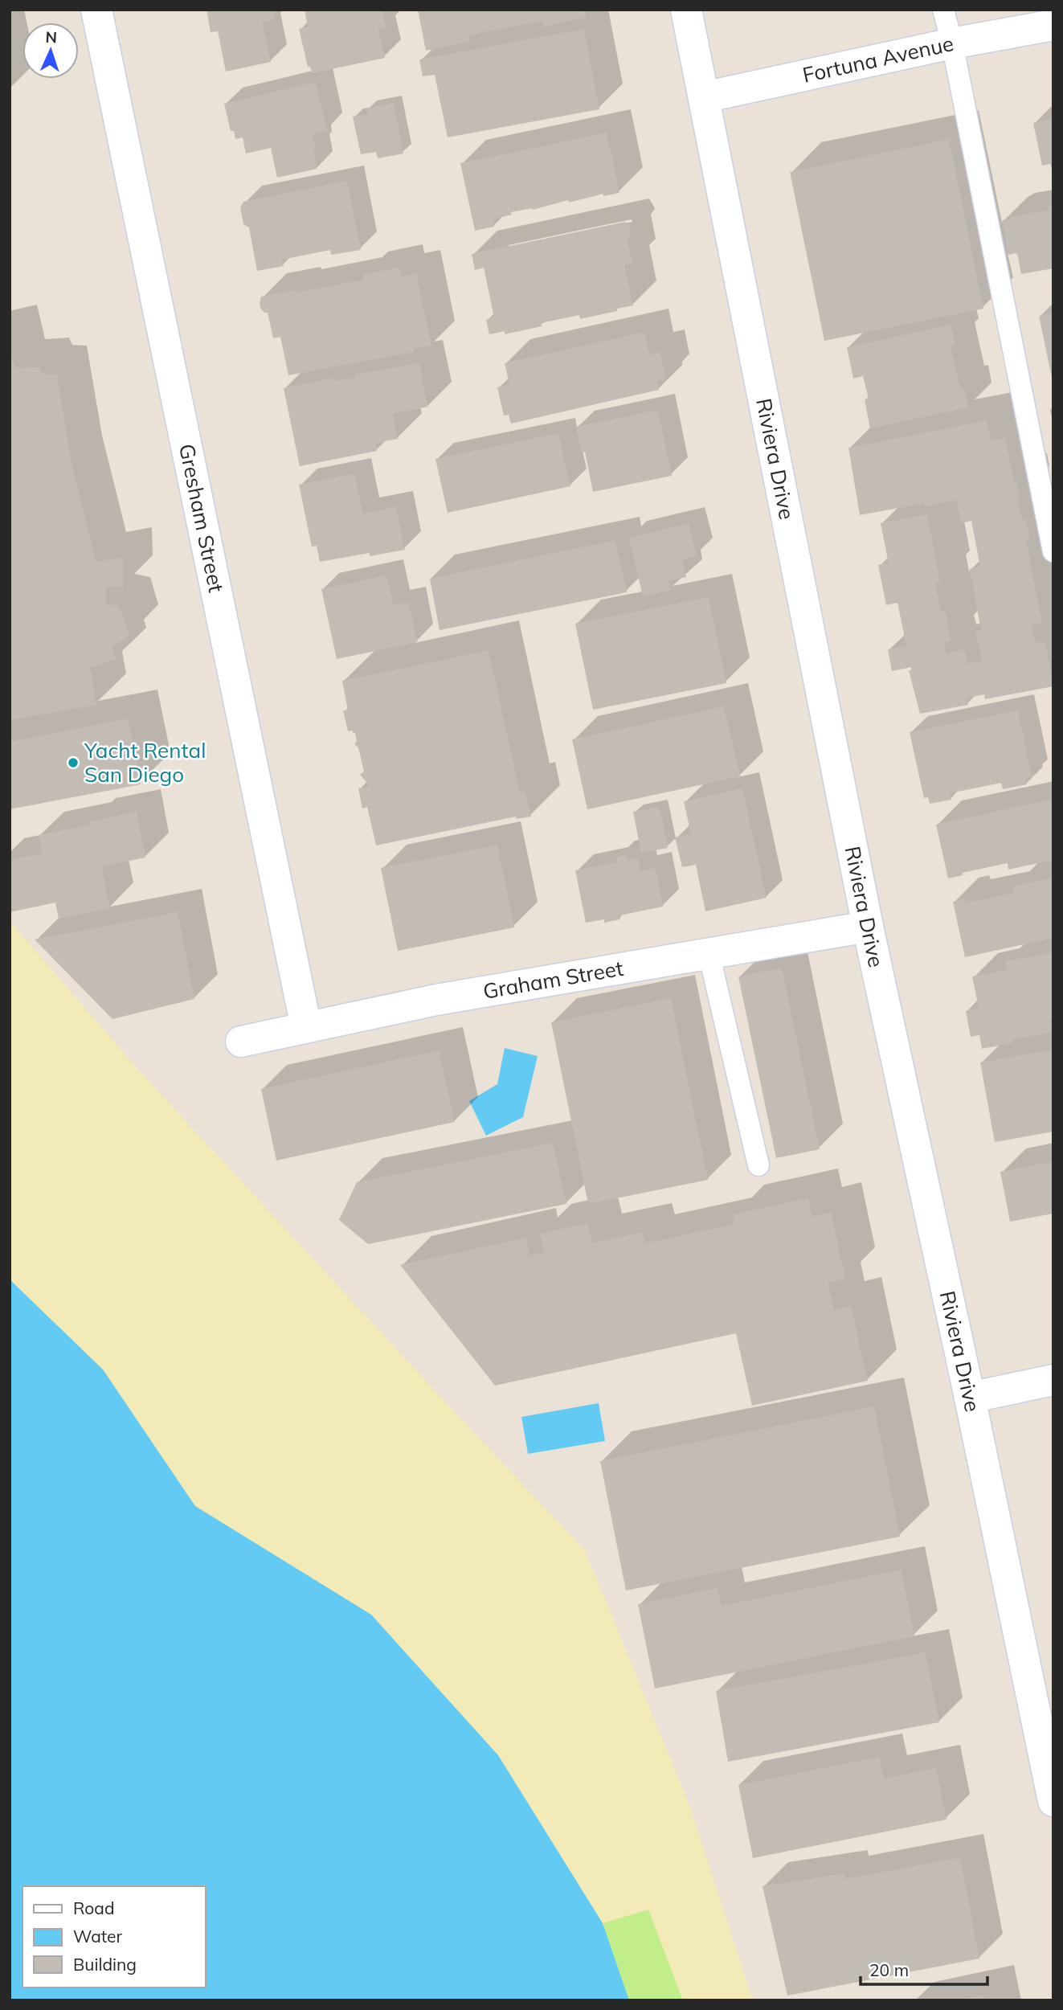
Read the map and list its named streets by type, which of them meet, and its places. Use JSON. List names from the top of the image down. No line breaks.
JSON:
{"streets":{"street":["Fortuna Avenue","Riviera Drive","Gresham Street","Graham Street"]},"crossings":[["Fortuna Avenue","Riviera Drive"],["Riviera Drive","Graham Street"],["Gresham Street","Graham Street"]],"places":["Yacht Rental San Diego"],"legend":["Road","Water","Building"],"scale_bar":"20 m","north":"top"}
